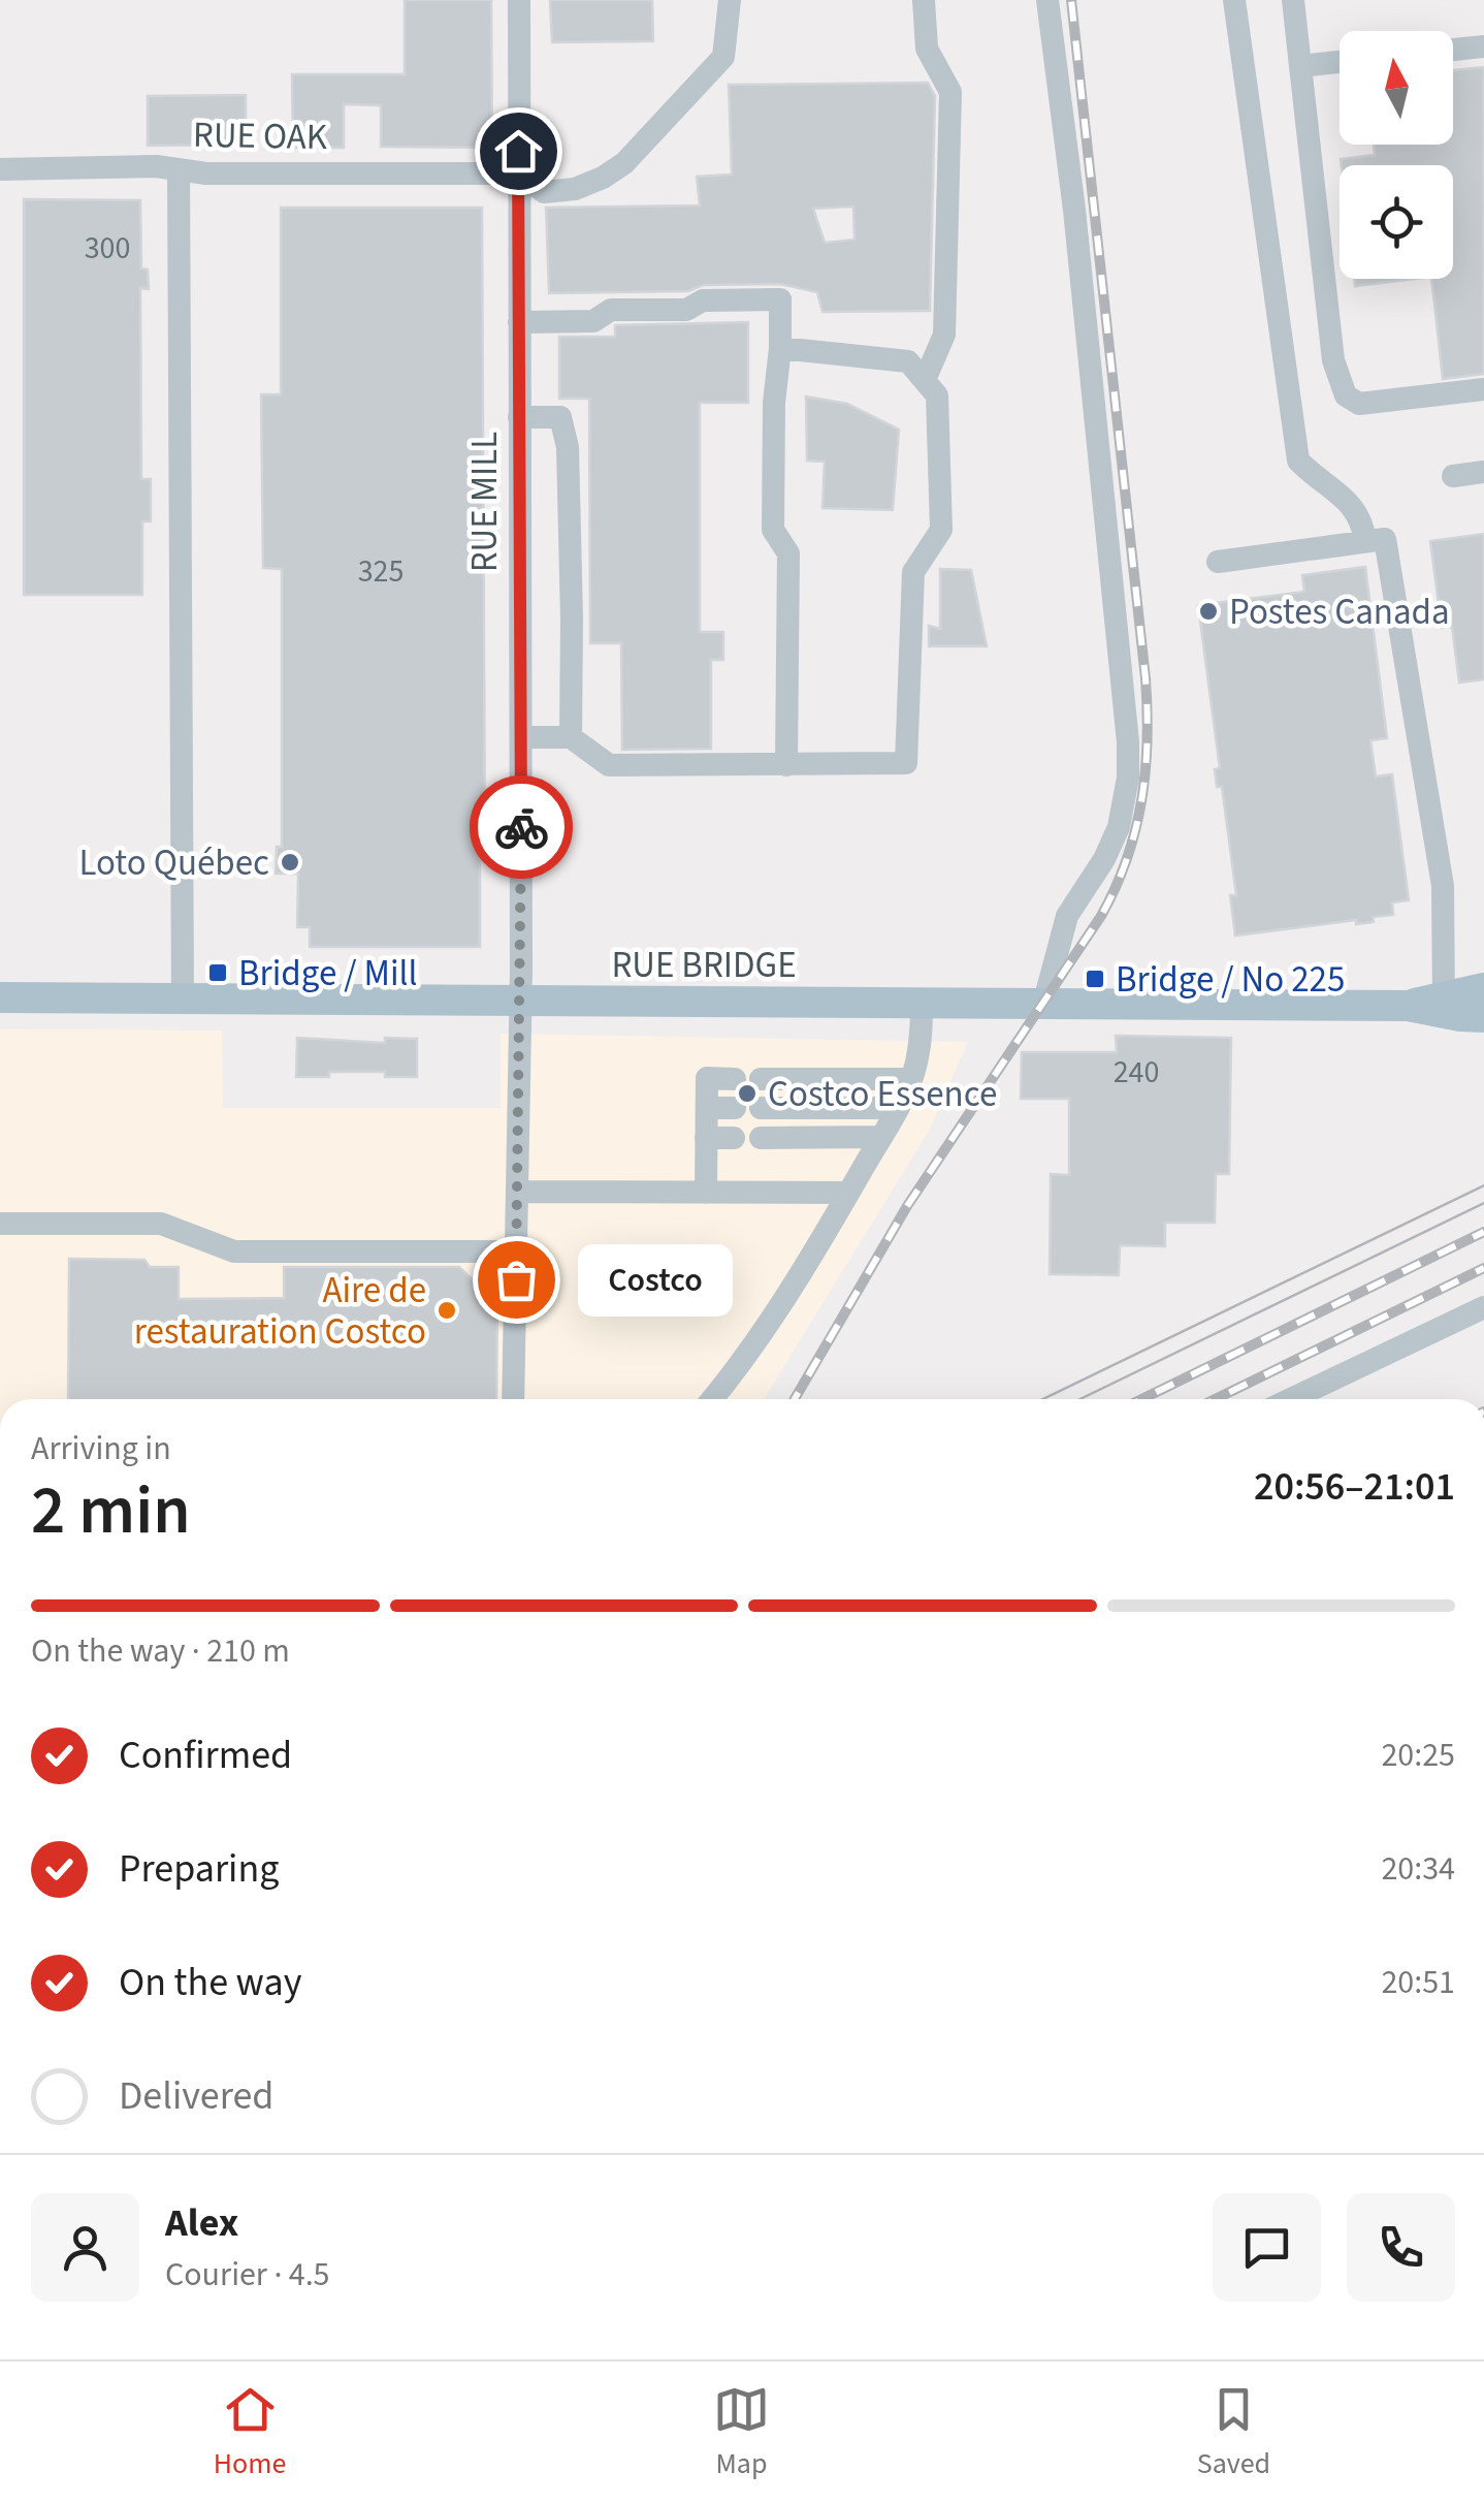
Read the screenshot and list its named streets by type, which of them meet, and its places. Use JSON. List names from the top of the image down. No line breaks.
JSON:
{"streets":{"main road":["RUE BRIDGE"],"street":["RUE OAK","RUE MILL"]},"crossings":[["RUE OAK","RUE MILL"],["RUE MILL","RUE BRIDGE"]],"places":{"other":["Postes Canada","Loto Québec","Costco Essence","Costco","Aire de restauration Costco"],"transit":["Bridge / Mill","Bridge / No 225"]},"house_numbers":["300","325","240"],"north":"top","page":{"bubble":"Costco","heading":["2 min","Arriving in","20:56–21:01"],"panel":["Alex","Courier · 4.5"],"bar":"On the way · 210 m","list":[["Confirmed","20:25"],["Preparing","20:34"],["On the way","20:51"],"Delivered"],"tabs":["Home","Map","Saved"]}}
